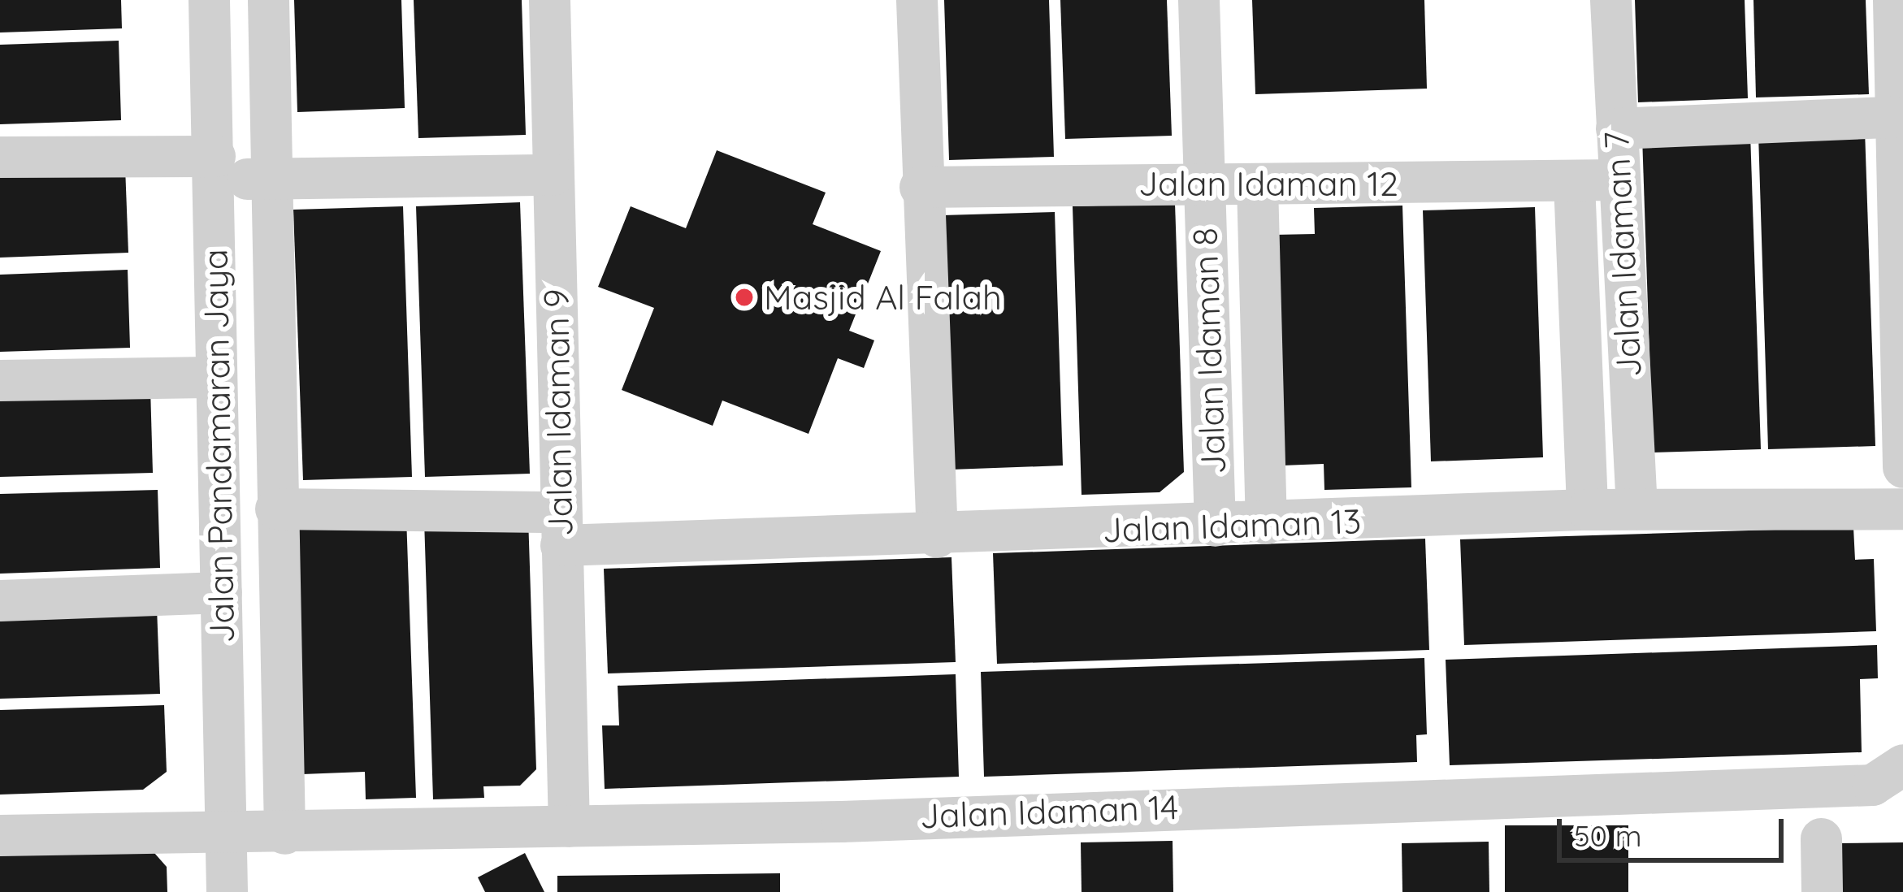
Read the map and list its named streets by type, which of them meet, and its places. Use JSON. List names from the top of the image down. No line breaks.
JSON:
{"streets":{"street":["Jalan Idaman 12","Jalan Idaman 7","Jalan Idaman 8","Jalan Idaman 9","Jalan Pandamaran Jaya","Jalan Idaman 13","Jalan Idaman 14"]},"crossings":[["Jalan Idaman 12","Jalan Idaman 7"],["Jalan Idaman 12","Jalan Idaman 8"],["Jalan Idaman 7","Jalan Idaman 13"],["Jalan Idaman 8","Jalan Idaman 13"],["Jalan Idaman 9","Jalan Idaman 13"],["Jalan Idaman 9","Jalan Idaman 14"],["Jalan Pandamaran Jaya","Jalan Idaman 13"],["Jalan Pandamaran Jaya","Jalan Idaman 14"]],"places":["Masjid Al Falah"],"scale_bar":"50 m"}
